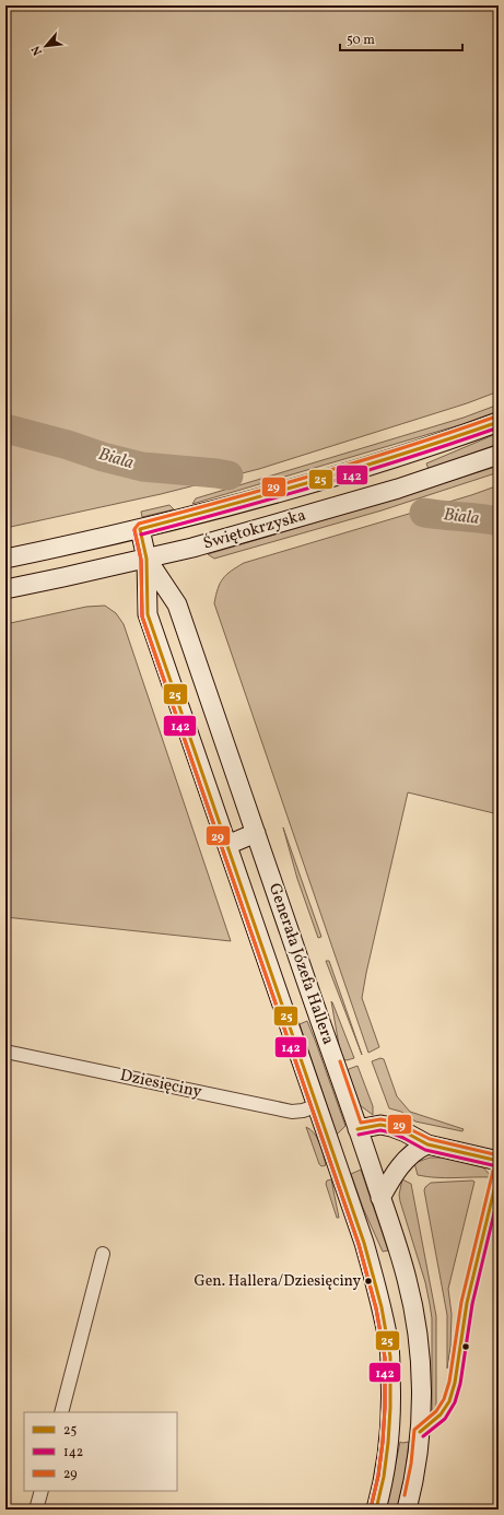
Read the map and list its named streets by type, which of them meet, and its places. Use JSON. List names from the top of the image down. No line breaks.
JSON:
{"streets":{"main road":["Świętokrzyska","Generała Józefa Hallera"],"street":["Dziesięciny"]},"crossings":[["Świętokrzyska","Generała Józefa Hallera"],["Generała Józefa Hallera","Dziesięciny"]],"water":["Biala"],"places":["Gen. Hallera/Dziesięciny"],"lines":["transit line 29","transit line 25","transit line 142"],"legend":["25","142","29"],"scale_bar":"50 m","north":"bottom left"}
